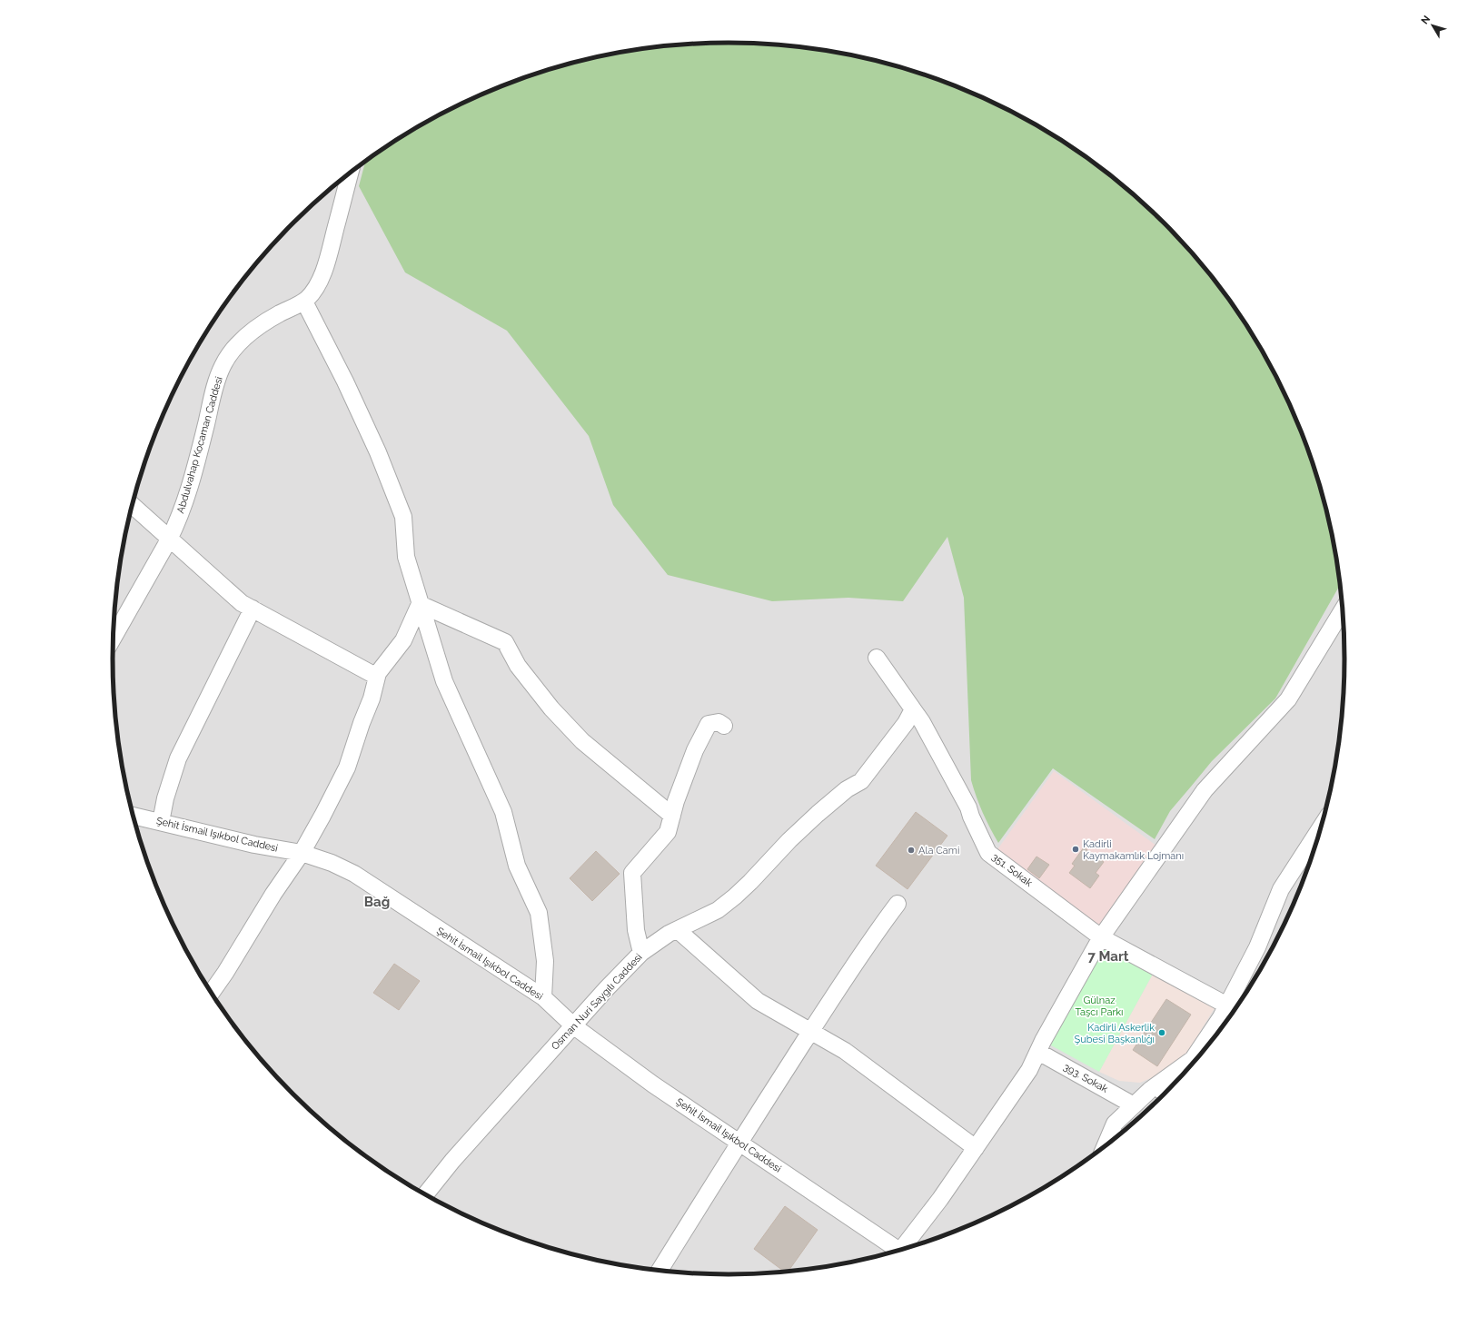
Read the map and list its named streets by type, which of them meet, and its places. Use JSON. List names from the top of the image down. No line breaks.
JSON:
{"streets":{"street":["Abdulvahap Kocaman Caddesi","Şehit İsmail Işıkbol Caddesi","351. Sokak","Osman Nuri Saygılı Caddesi","393. Sokak"]},"crossings":[["Şehit İsmail Işıkbol Caddesi","Osman Nuri Saygılı Caddesi"],["351. Sokak","Osman Nuri Saygılı Caddesi"]],"districts":["Bağ","7 Mart"],"parks":["Gülnaz Taşcı Parkı"],"places":["Kadirli Kaymakamlık Lojmanı","Ala Cami","Kadirli Askerlik Şubesi Başkanlığı"],"north":"top left"}
